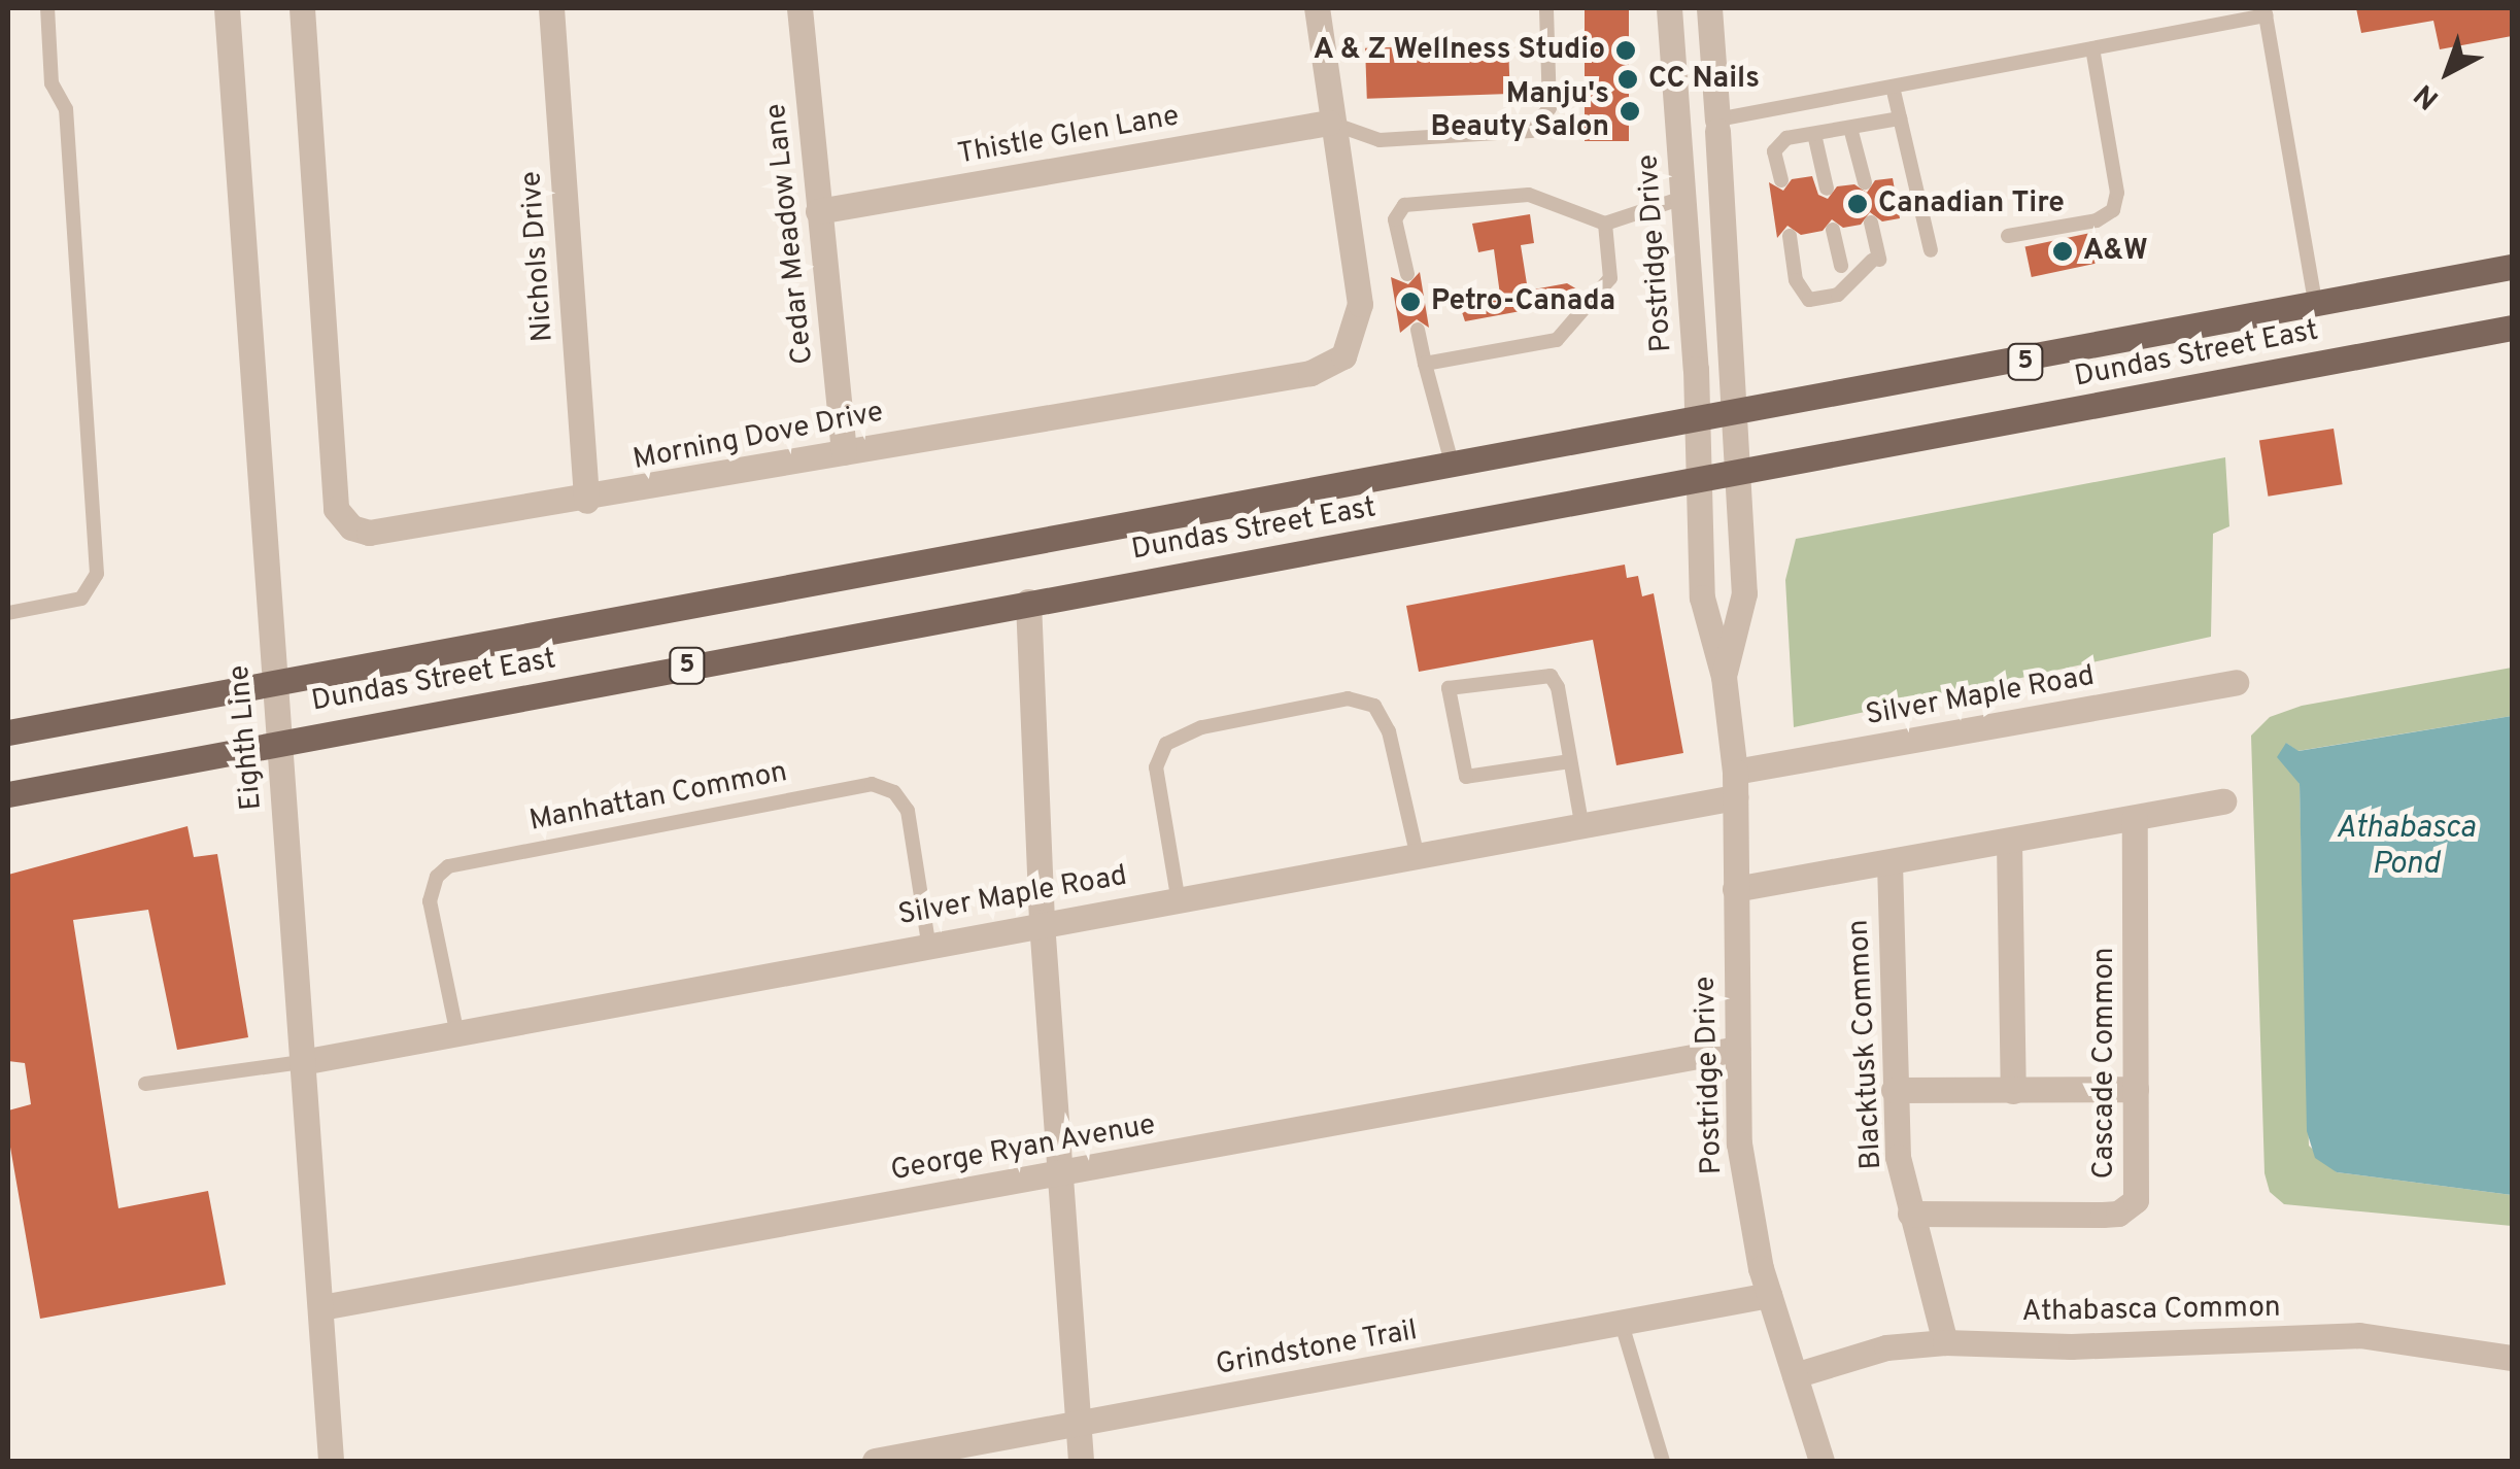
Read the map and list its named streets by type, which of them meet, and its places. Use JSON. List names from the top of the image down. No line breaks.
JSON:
{"streets":{"main road":["Dundas Street East","5"],"street":["Thistle Glen Lane","Cedar Meadow Lane","Postridge Drive","Nichols Drive","Morning Dove Drive","Silver Maple Road","Eighth Line","Blacktusk Common","Cascade Common","George Ryan Avenue","Athabasca Common","Grindstone Trail"],"lane":["Manhattan Common"]},"crossings":[["Thistle Glen Lane","Cedar Meadow Lane"],["Thistle Glen Lane","Morning Dove Drive"],["Cedar Meadow Lane","Morning Dove Drive"],["Postridge Drive","Dundas Street East"],["Postridge Drive","Silver Maple Road"],["Postridge Drive","George Ryan Avenue"],["Postridge Drive","Athabasca Common"],["Postridge Drive","Grindstone Trail"],["Nichols Drive","Morning Dove Drive"],["Dundas Street East","Eighth Line"],["Silver Maple Road","Eighth Line"],["Silver Maple Road","Manhattan Common"],["Eighth Line","George Ryan Avenue"],["Blacktusk Common","Cascade Common"],["Blacktusk Common","Athabasca Common"]],"water":["Athabasca Pond"],"places":["A & Z Wellness Studio","CC Nails","Manju's Beauty Salon","Canadian Tire","A&W","Petro-Canada"],"north":"bottom left"}
